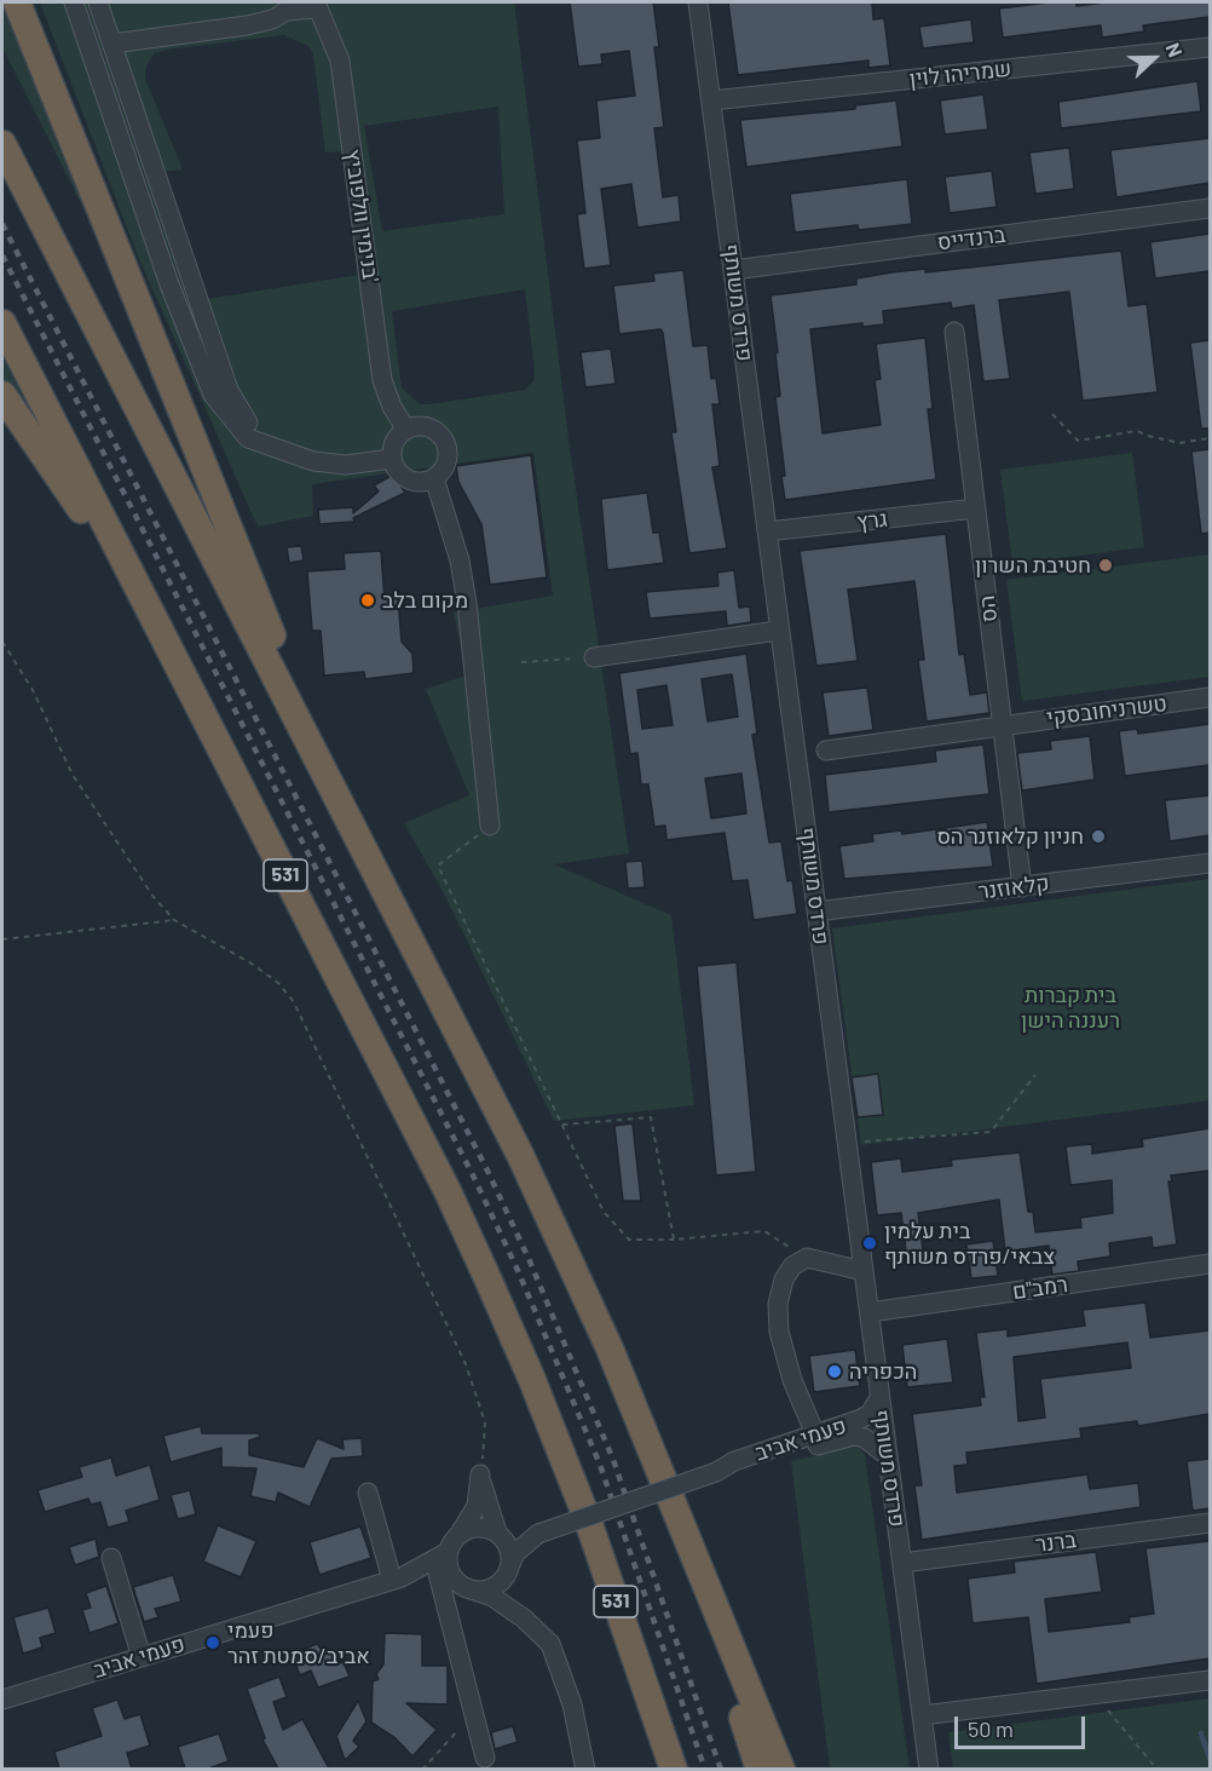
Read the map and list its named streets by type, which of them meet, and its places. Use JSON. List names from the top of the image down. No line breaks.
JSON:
{"streets":{"highway":["531"],"street":["שמריהו לוין","בנימין וולפוביץ'","ברנדייס","פרדס משותף","גרץ","הס","טשרניחובסקי","קלאוזנר","רמב\"ם","פעמי אביב","ברנר"]},"crossings":[["שמריהו לוין","פרדס משותף"],["ברנדייס","פרדס משותף"],["פרדס משותף","גרץ"],["פרדס משותף","קלאוזנר"],["פרדס משותף","רמב\"ם"],["פרדס משותף","פעמי אביב"],["פרדס משותף","ברנר"],["גרץ","הס"],["הס","טשרניחובסקי"],["הס","קלאוזנר"]],"parks":["בית קברות רעננה הישן"],"places":["חטיבת השרון","מקום בלב","חניון קלאוזנר הס","בית עלמין צבאי/פרדס משותף","הכפריה","פעמי אביב/סמטת זהר"],"scale_bar":"50 m","north":"right"}
